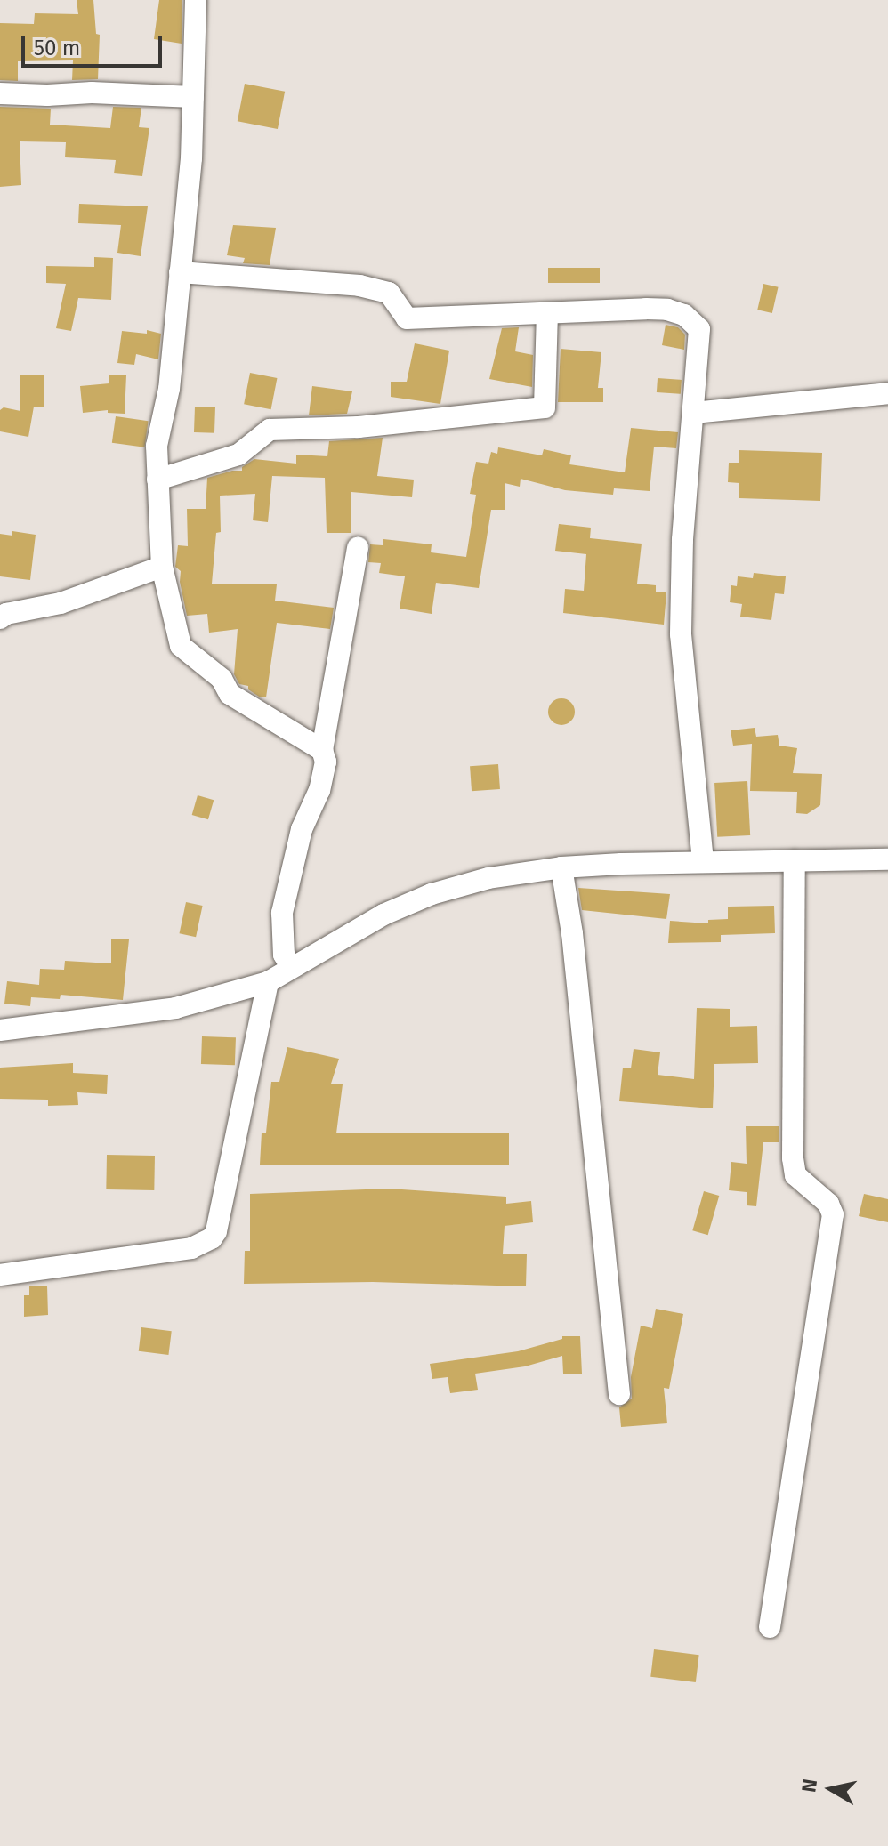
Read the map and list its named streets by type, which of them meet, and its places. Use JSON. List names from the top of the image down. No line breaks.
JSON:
{"scale_bar":"50 m","north":"left"}
